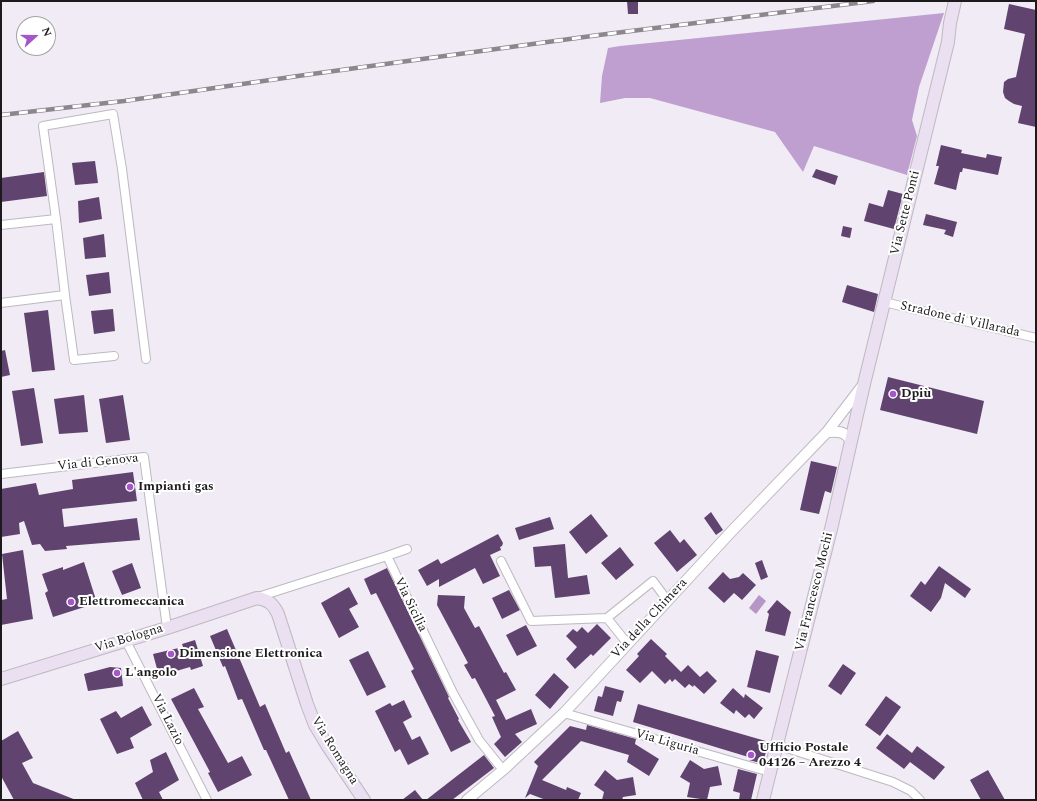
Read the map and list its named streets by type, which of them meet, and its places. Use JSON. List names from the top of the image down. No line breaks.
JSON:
{"streets":{"main road":["Via Sette Ponti","Via Francesco Mochi","Via Bologna","Via Romagna"],"street":["Stradone di Villarada","Via di Genova","Via Sicilia","Via della Chimera","Via Lazio","Via Liguria"]},"crossings":[["Via Sette Ponti","Stradone di Villarada"],["Via Sette Ponti","Via Francesco Mochi"],["Via Sette Ponti","Via della Chimera"],["Via di Genova","Via Bologna"],["Via Francesco Mochi","Via della Chimera"],["Via Francesco Mochi","Via Liguria"],["Via Sicilia","Via della Chimera"],["Via della Chimera","Via Liguria"],["Via Bologna","Via Lazio"],["Via Bologna","Via Romagna"]],"places":["Dpiù","Impianti gas","Elettromeccanica","Dimensione Elettronica","L'angolo","Ufficio Postale 04126 – Arezzo 4"],"north":"right"}
